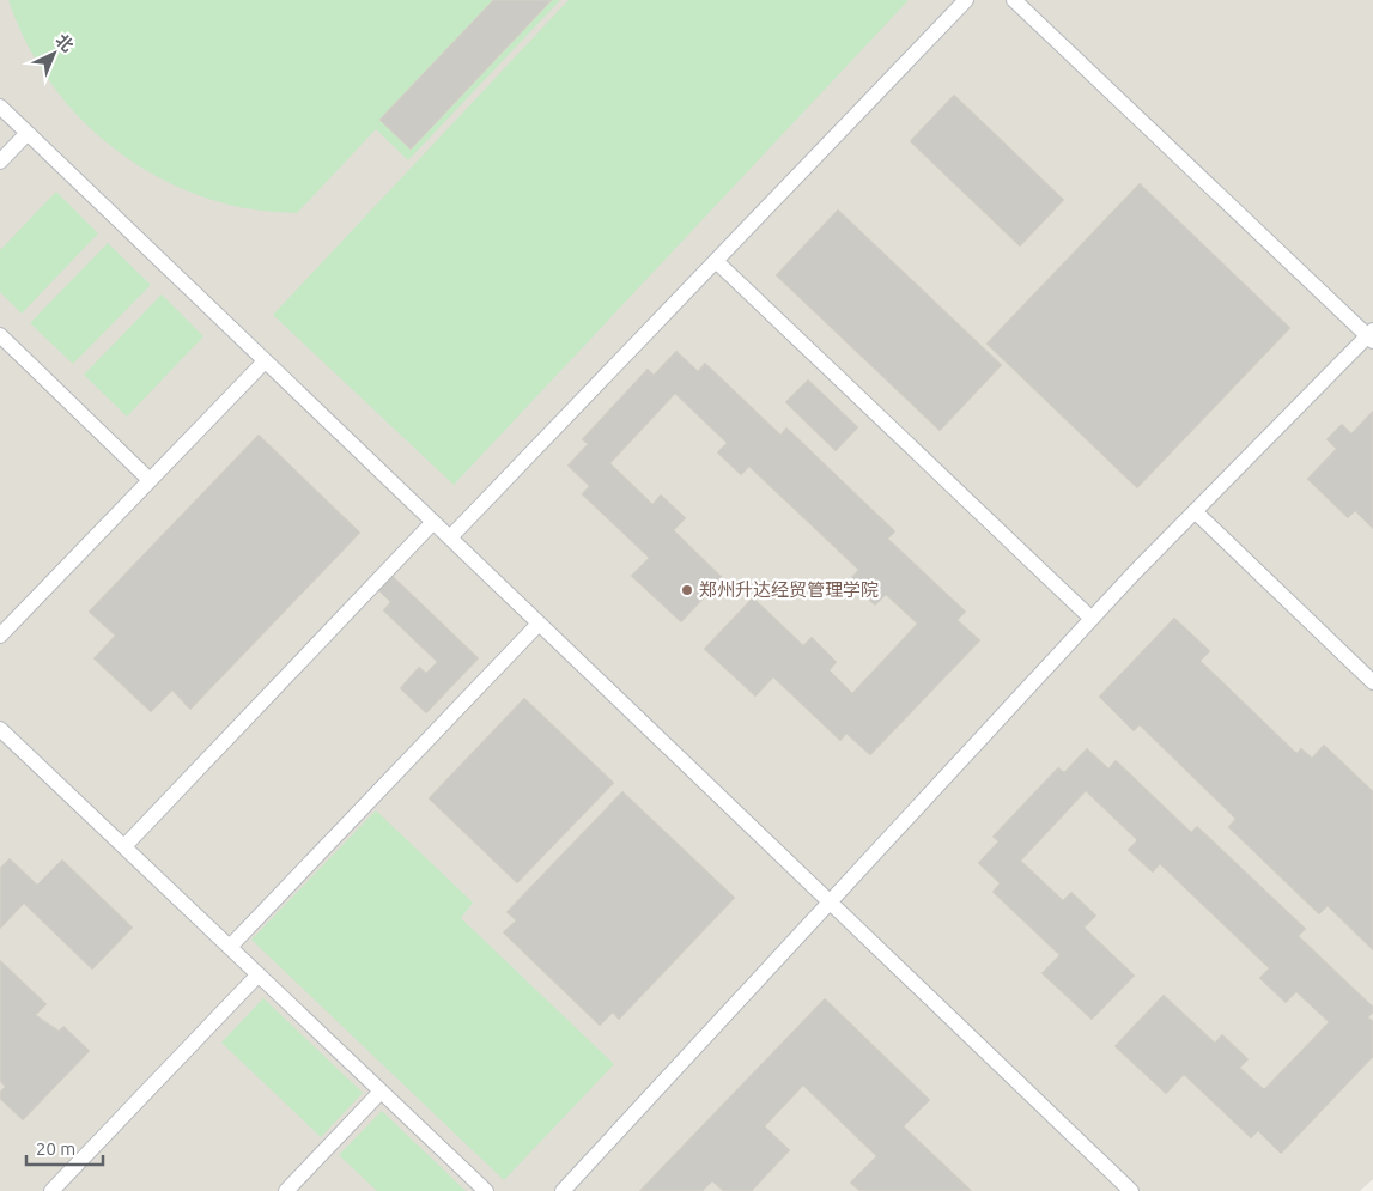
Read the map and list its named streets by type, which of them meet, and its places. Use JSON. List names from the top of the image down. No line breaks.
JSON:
{"places":["郑州升达经贸管理学院"],"scale_bar":"20 m","north":"top right"}
